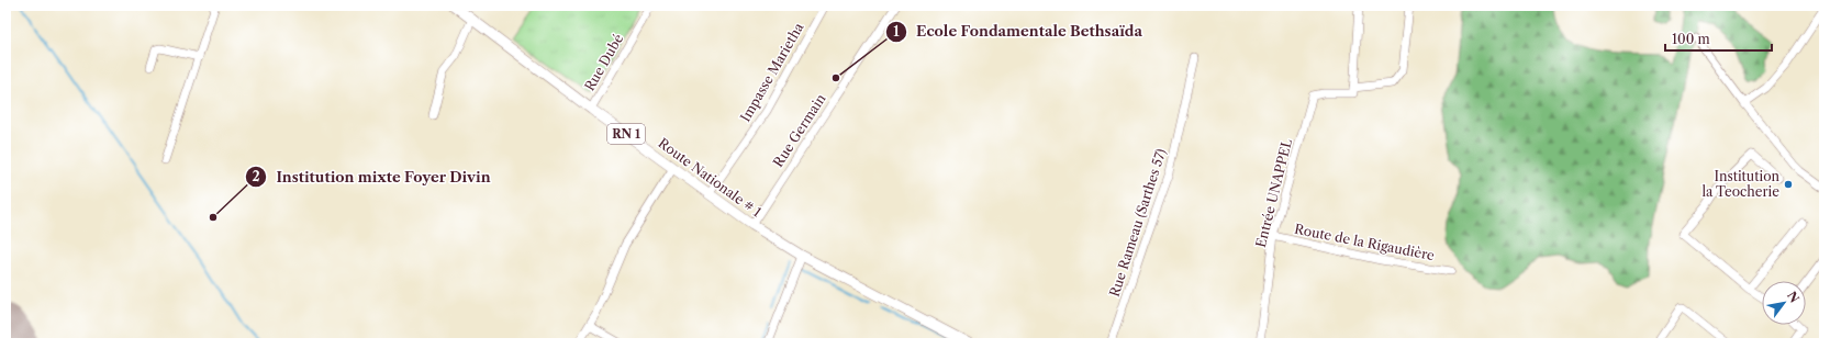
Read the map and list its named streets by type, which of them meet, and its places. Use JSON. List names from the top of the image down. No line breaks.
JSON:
{"streets":{"main road":["RN 1","Route Nationale # 1"],"street":["Rue Dubé","Impasse Marietha","Rue Germain","Entrée UNAPPEL","Rue Rameau (Sarthes 57)","Route de la Rigaudière"]},"crossings":[["Rue Dubé","Route Nationale # 1"],["Impasse Marietha","Route Nationale # 1"],["Rue Germain","Route Nationale # 1"],["Entrée UNAPPEL","Route de la Rigaudière"]],"places":["Ecole Fondamentale Bethsaïda","Institution la Teocherie","Institution mixte Foyer Divin"],"scale_bar":"100 m","north":"top right"}
